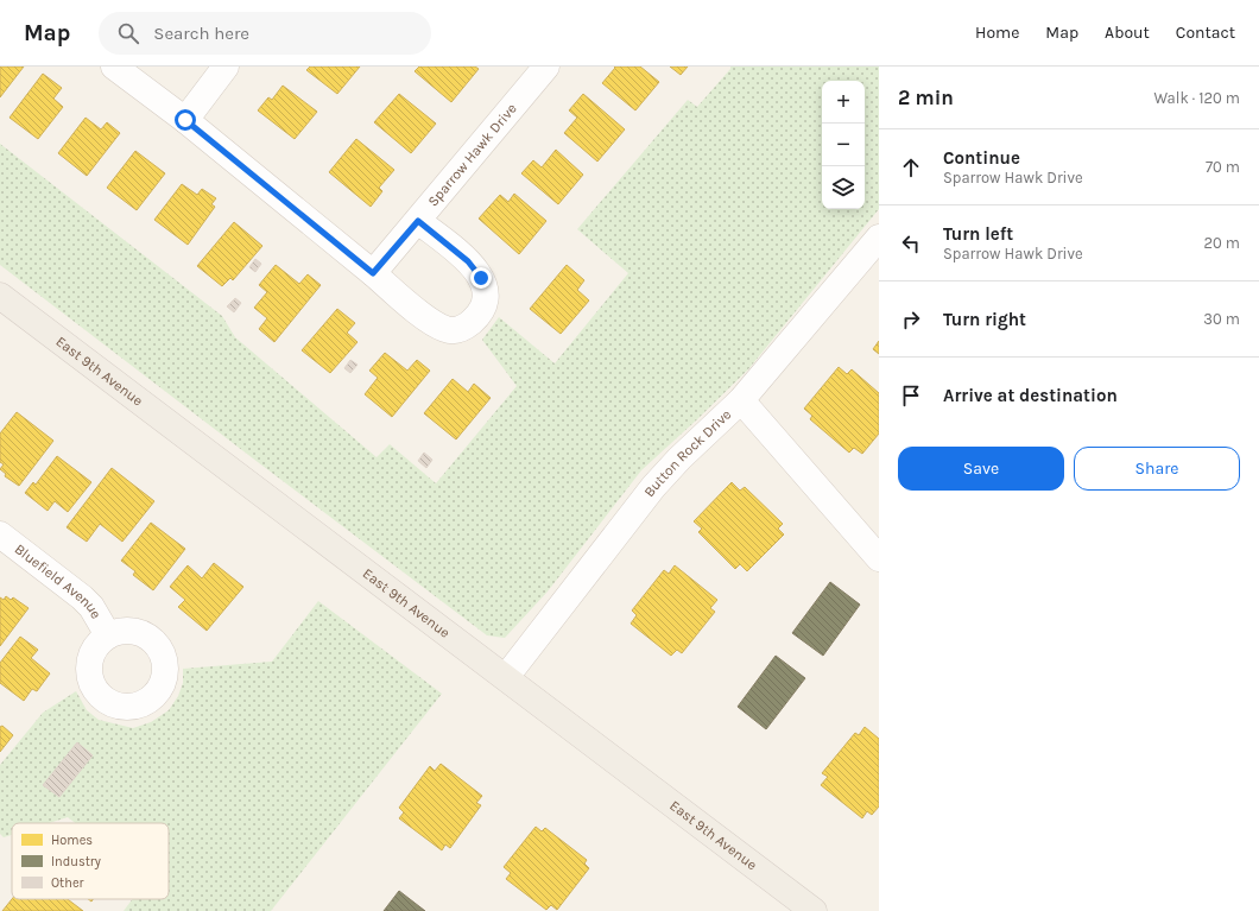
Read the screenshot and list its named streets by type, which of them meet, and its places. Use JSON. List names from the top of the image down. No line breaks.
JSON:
{"streets":{"main road":["East 9th Avenue"],"street":["Sparrow Hawk Drive","Button Rock Drive","Bluefield Avenue"]},"crossings":[["East 9th Avenue","Button Rock Drive"]],"legend":["Homes","Industry","Other"],"page":{"header":"Map","search":"Search here","nav":["Home","Map","About","Contact"],"heading":["2 min","Walk · 120 m"],"map_buttons":["+","−"],"list":[["Continue","Sparrow Hawk Drive","70 m"],["Turn left","Sparrow Hawk Drive","20 m"],["Turn right","30 m"],"Arrive at destination"],"buttons":["Save","Share"]}}
